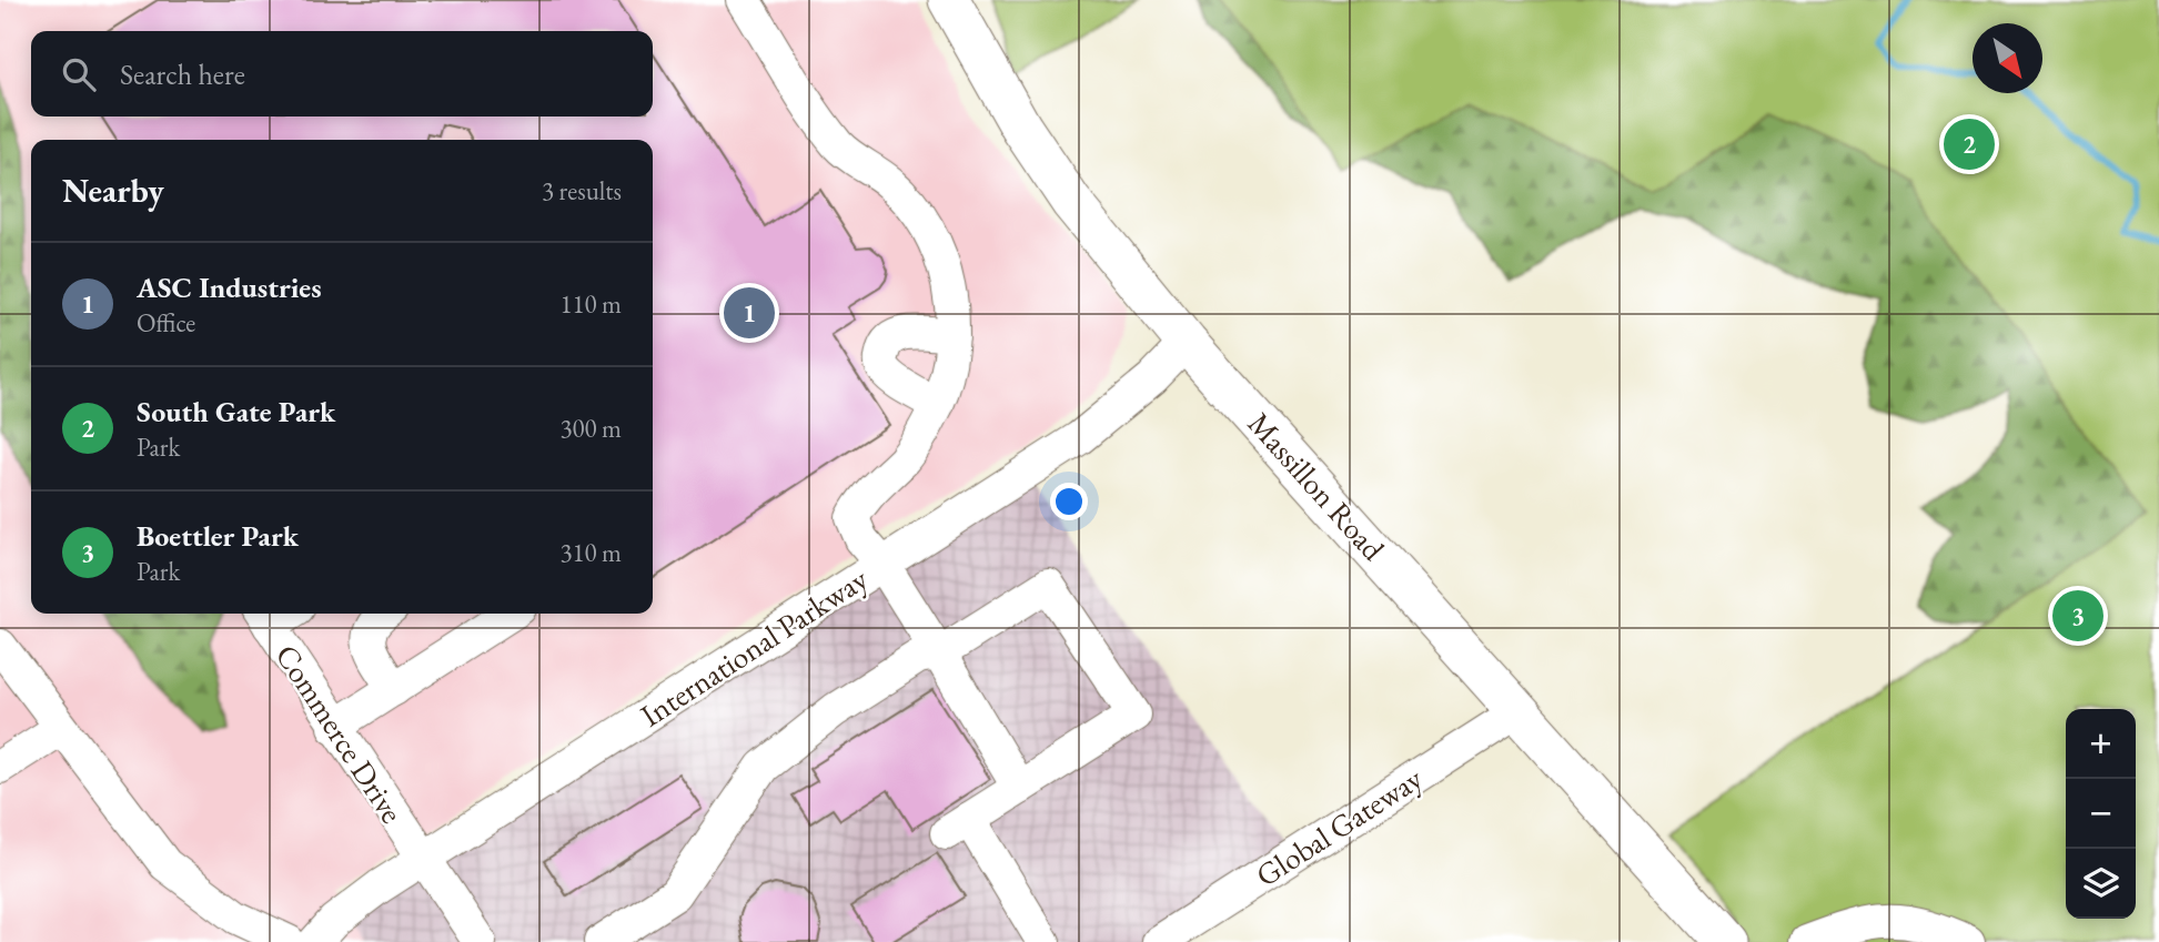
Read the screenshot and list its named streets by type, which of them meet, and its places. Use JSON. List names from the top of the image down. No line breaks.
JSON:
{"streets":{"main road":["Massillon Road"],"street":["International Parkway","Commerce Drive","Global Gateway"]},"crossings":[["Massillon Road","International Parkway"],["Massillon Road","Global Gateway"],["International Parkway","Commerce Drive"]],"north":"bottom right","page":{"search":"Search here","pins":["2","1","3"],"heading":["Nearby","3 results"],"list":[{"mark":"1","name":"ASC Industries","note":"Office","value":"110 m"},{"mark":"2","name":"South Gate Park","note":"Park","value":"300 m"},{"mark":"3","name":"Boettler Park","note":"Park","value":"310 m"}],"map_buttons":["+","−"]}}
